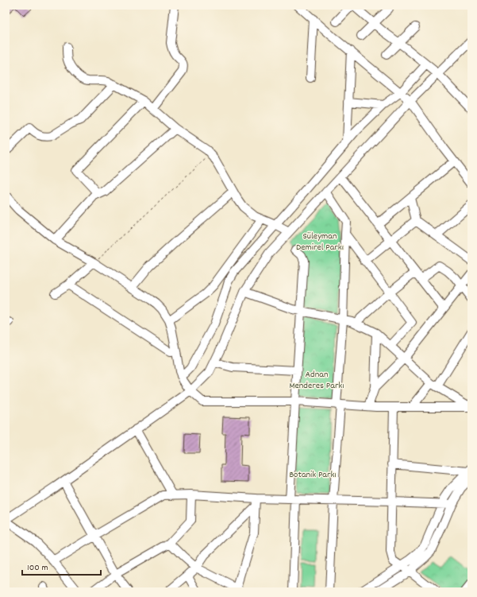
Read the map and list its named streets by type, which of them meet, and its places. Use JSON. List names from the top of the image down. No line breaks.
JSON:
{"parks":["Süleyman Demirel Parkı","Adnan Menderes Parkı","Botanik Parkı"],"scale_bar":"100 m"}
